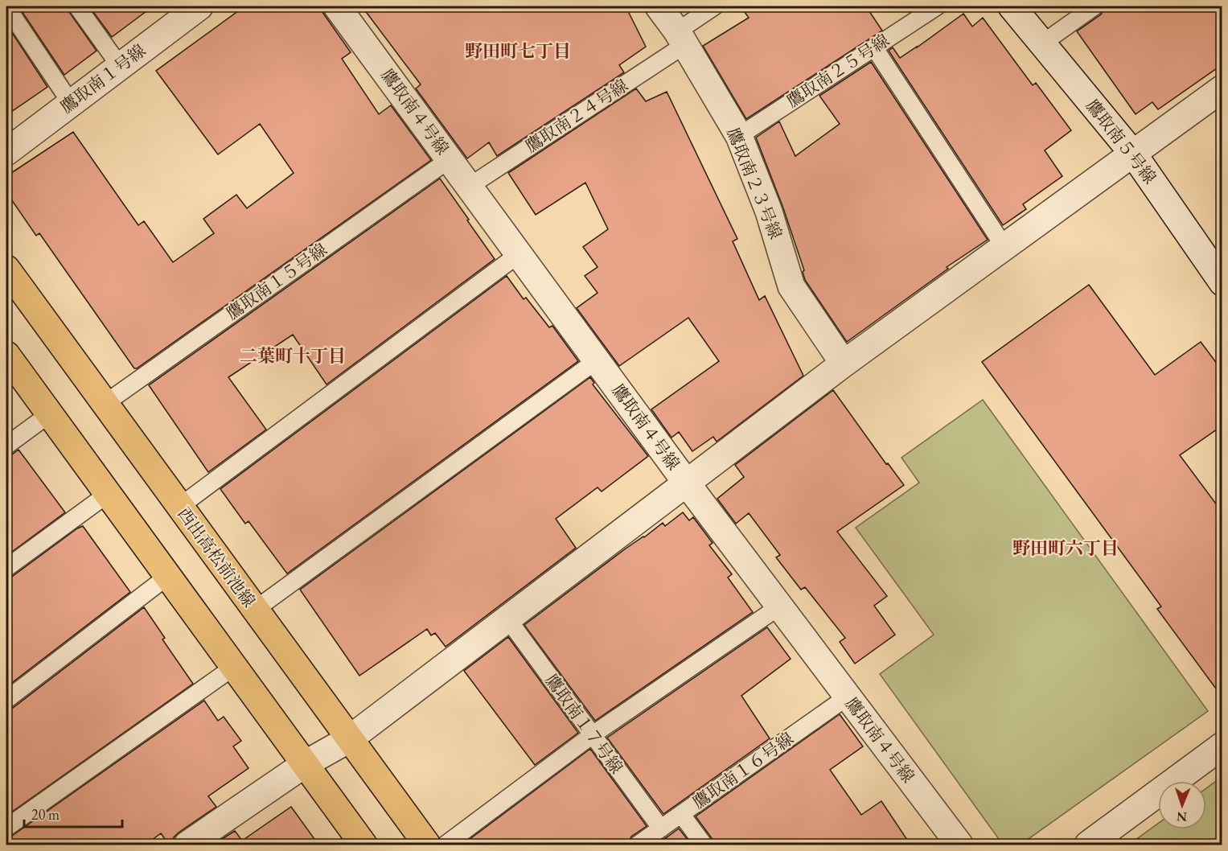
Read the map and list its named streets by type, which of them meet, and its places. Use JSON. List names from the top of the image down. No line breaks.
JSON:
{"streets":{"main road":["西出高松前池線"],"street":["鷹取南１号線","鷹取南４号線","鷹取南５号線","鷹取南２３号線"],"lane":["鷹取南２５号線","鷹取南２４号線","鷹取南１５号線","鷹取南１７号線","鷹取南１６号線"]},"crossings":[["鷹取南２５号線","鷹取南２３号線"],["鷹取南４号線","鷹取南２４号線"],["鷹取南４号線","鷹取南１５号線"],["鷹取南４号線","鷹取南１６号線"],["鷹取南２４号線","鷹取南２３号線"],["鷹取南１５号線","西出高松前池線"],["鷹取南１７号線","鷹取南１６号線"]],"districts":["野田町七丁目","二葉町十丁目","野田町六丁目"],"scale_bar":"20 m","north":"bottom"}
